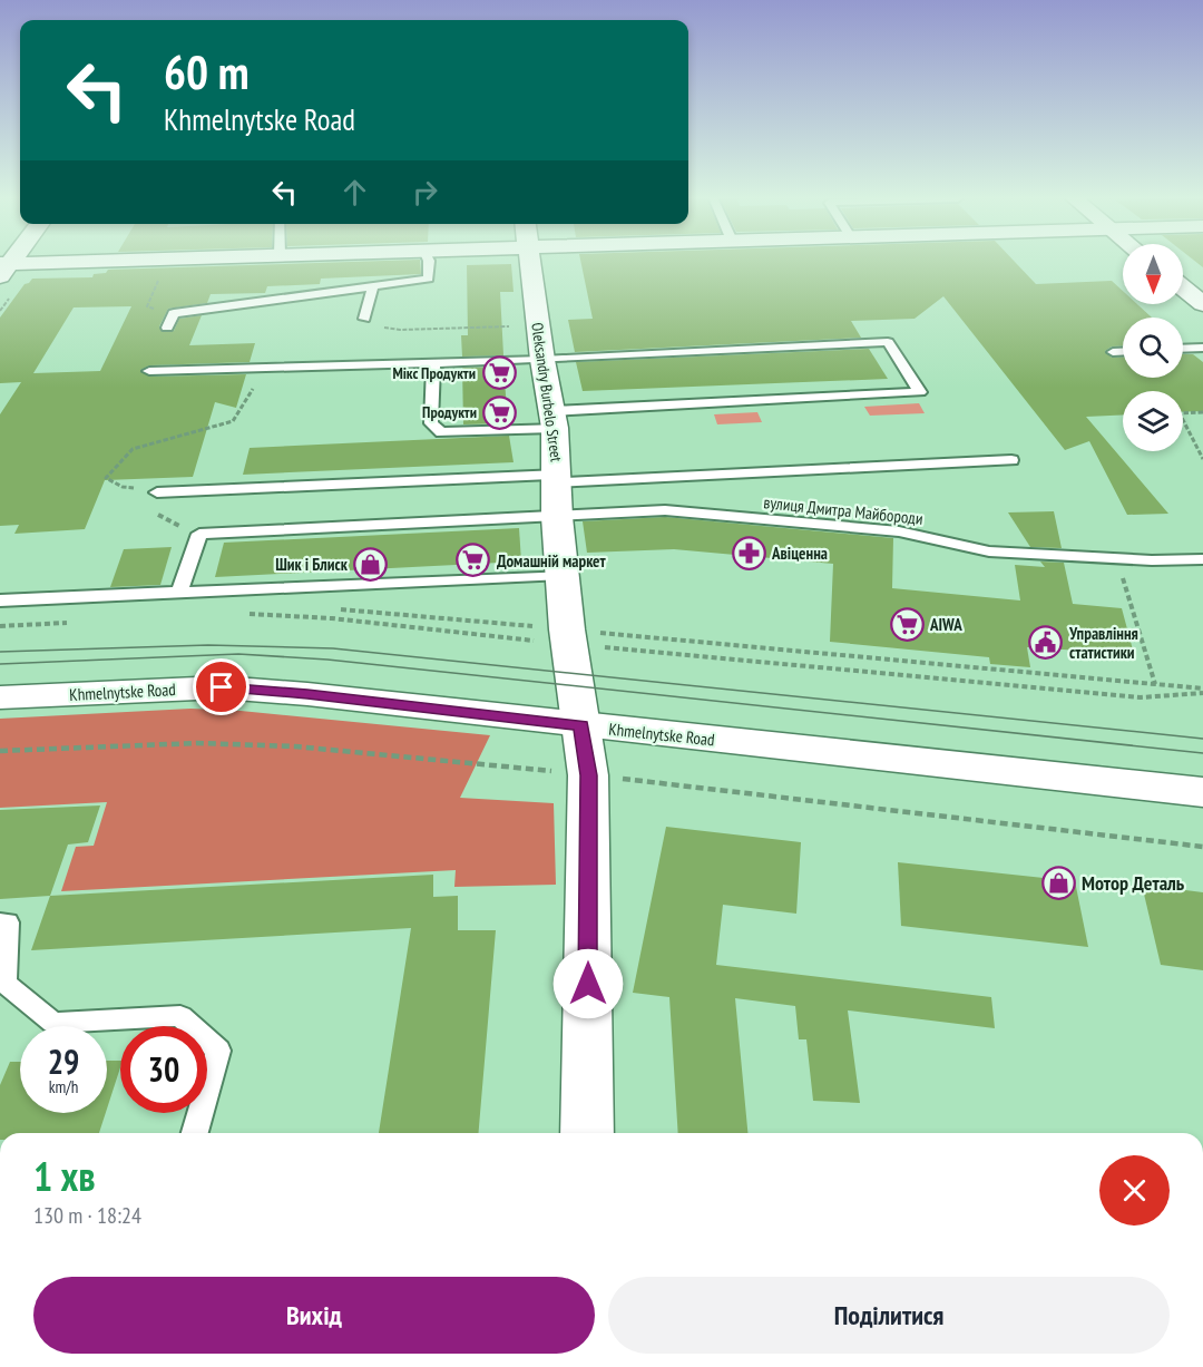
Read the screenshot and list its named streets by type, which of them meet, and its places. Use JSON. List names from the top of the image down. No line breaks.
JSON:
{"streets":{"street":["Oleksandry Burbelo Street","Khmelnytske Road"],"lane":["вулиця Дмитра Майбороди"]},"crossings":[["Oleksandry Burbelo Street","вулиця Дмитра Майбороди"],["Oleksandry Burbelo Street","Khmelnytske Road"]],"places":{"supermarket":["Мікс Продукти","Продукти","Домашній маркет","AIWA"],"pharmacy":["Авіценна"],"shop":["Шик і Блиск","Мотор Деталь"],"public building":["Управління статистики"]},"north":"bottom","page":{"turn":["60 m","Khmelnytske Road"],"speed":"29 km/h","limit":"30","heading":["1 хв","130 m · 18:24"],"buttons":["Вихід","Поділитися"]}}
